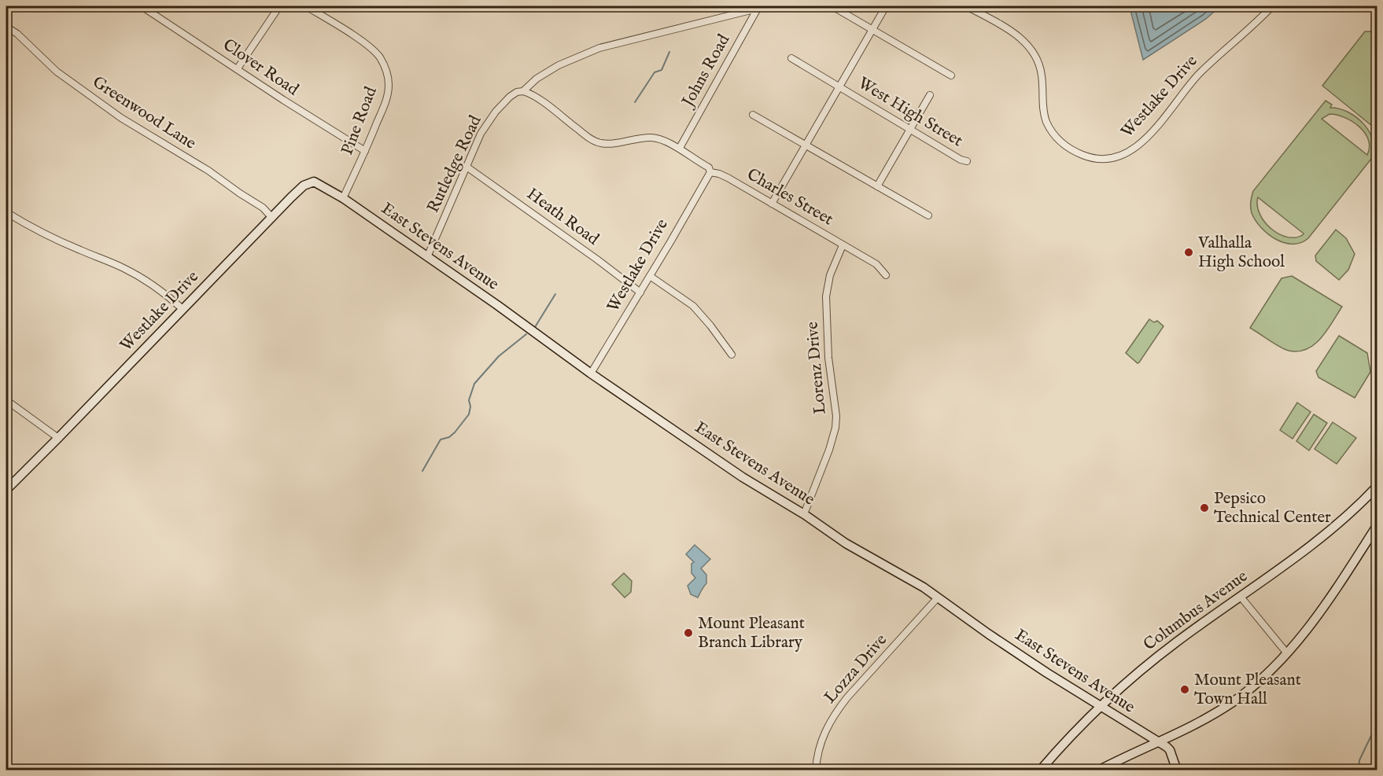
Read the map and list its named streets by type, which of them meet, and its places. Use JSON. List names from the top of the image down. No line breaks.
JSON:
{"streets":{"street":["Clover Road","Johns Road","Westlake Drive","West High Street","Greenwood Lane","Pine Road","Rutledge Road","Charles Street","Heath Road","East Stevens Avenue","Lorenz Drive","Columbus Avenue","Lozza Drive"]},"crossings":[["Clover Road","Pine Road"],["Johns Road","Rutledge Road"],["Johns Road","Charles Street"],["Westlake Drive","Greenwood Lane"],["Westlake Drive","Pine Road"],["Westlake Drive","Charles Street"],["Westlake Drive","Heath Road"],["Westlake Drive","East Stevens Avenue"],["Pine Road","East Stevens Avenue"],["Rutledge Road","Charles Street"],["Rutledge Road","Heath Road"],["Rutledge Road","East Stevens Avenue"],["Charles Street","Lorenz Drive"],["East Stevens Avenue","Lorenz Drive"],["East Stevens Avenue","Columbus Avenue"],["East Stevens Avenue","Lozza Drive"]],"places":["Valhalla High School","Pepsico Technical Center","Mount Pleasant Branch Library","Mount Pleasant Town Hall"]}
